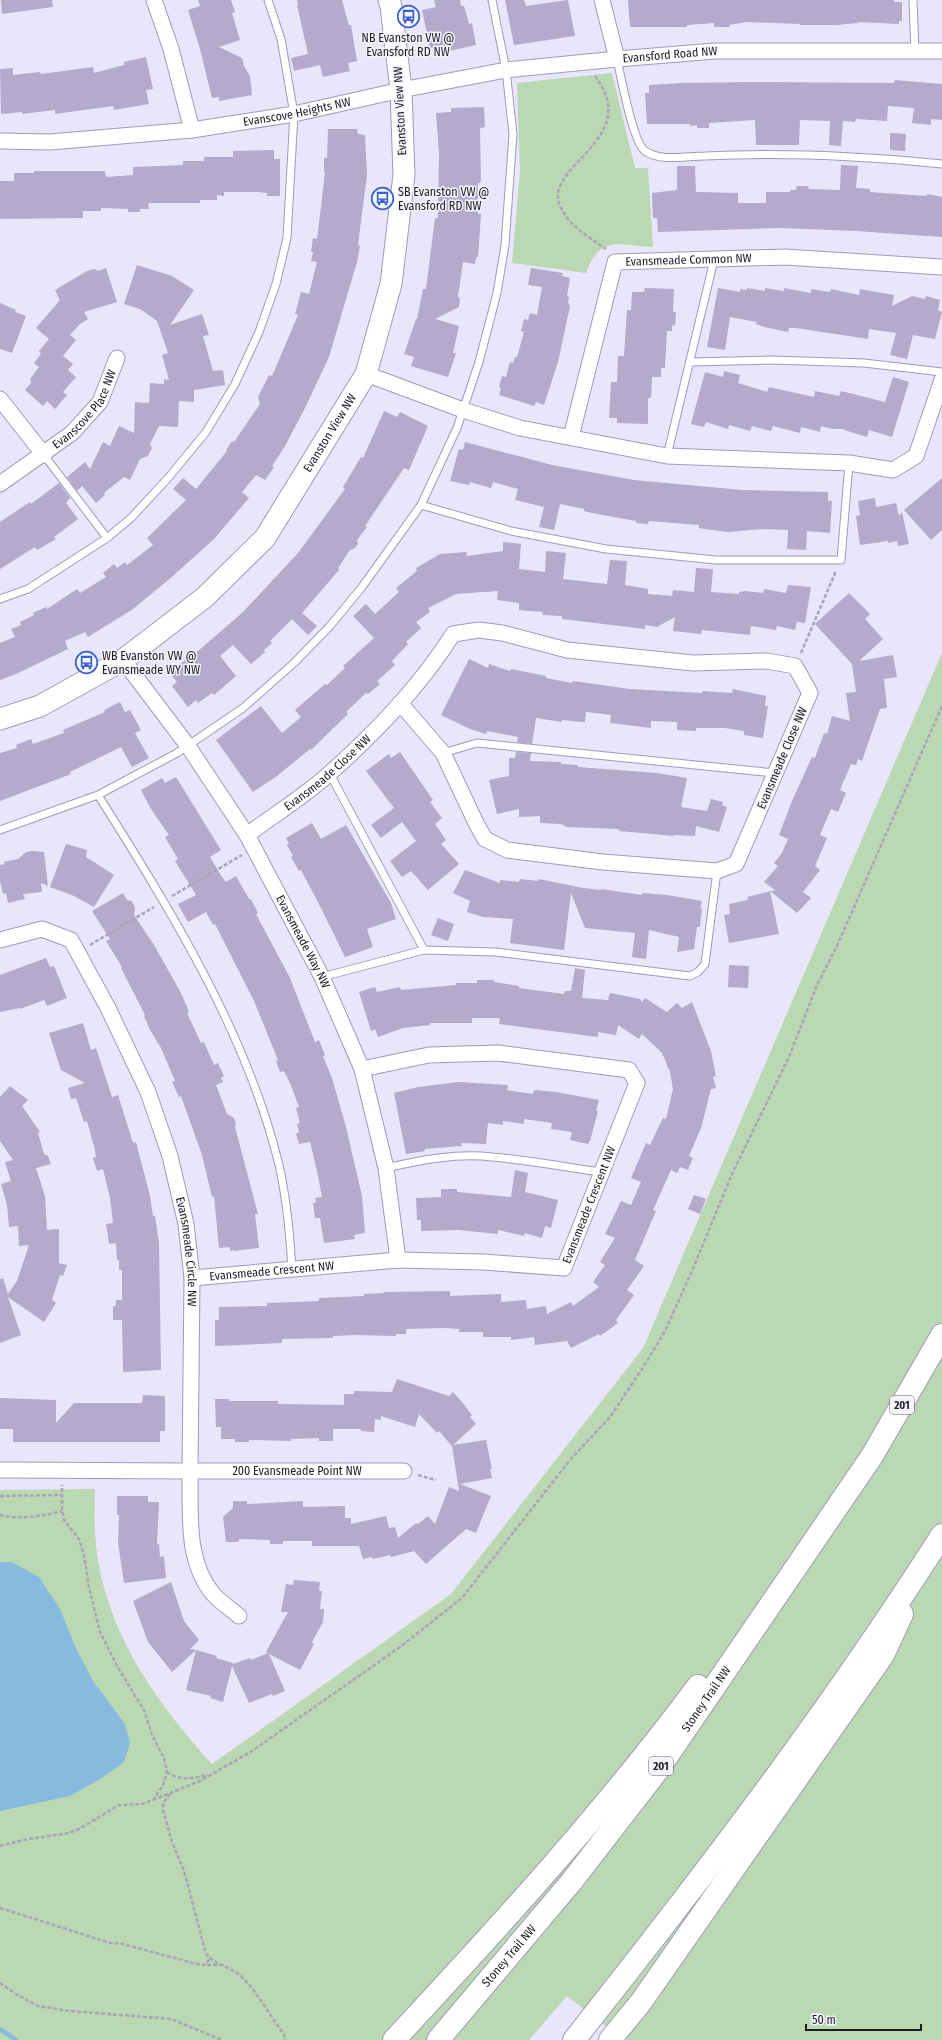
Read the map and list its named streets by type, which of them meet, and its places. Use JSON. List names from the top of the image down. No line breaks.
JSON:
{"streets":{"highway":["201","Stoney Trail NW"],"street":["Evansford Road NW","Evanscove Heights NW","Evanston View NW","Evansmeade Common NW","Evanscove Place NW","Evansmeade Close NW","Evansmeade Way NW","Evansmeade Crescent NW","Evansmeade Circle NW","200 Evansmeade Point NW"]},"crossings":[["Evansford Road NW","Evanscove Heights NW"],["Evansford Road NW","Evanston View NW"],["Evanscove Heights NW","Evanston View NW"],["Evanston View NW","Evansmeade Way NW"],["Evansmeade Close NW","Evansmeade Way NW"],["Evansmeade Way NW","Evansmeade Crescent NW"],["Evansmeade Crescent NW","Evansmeade Circle NW"],["Evansmeade Circle NW","200 Evansmeade Point NW"]],"places":{"bus stop":["NB Evanston VW @ Evansford RD NW","SB Evanston VW @ Evansford RD NW","WB Evanston VW @ Evansmeade WY NW"]},"scale_bar":"50 m"}
